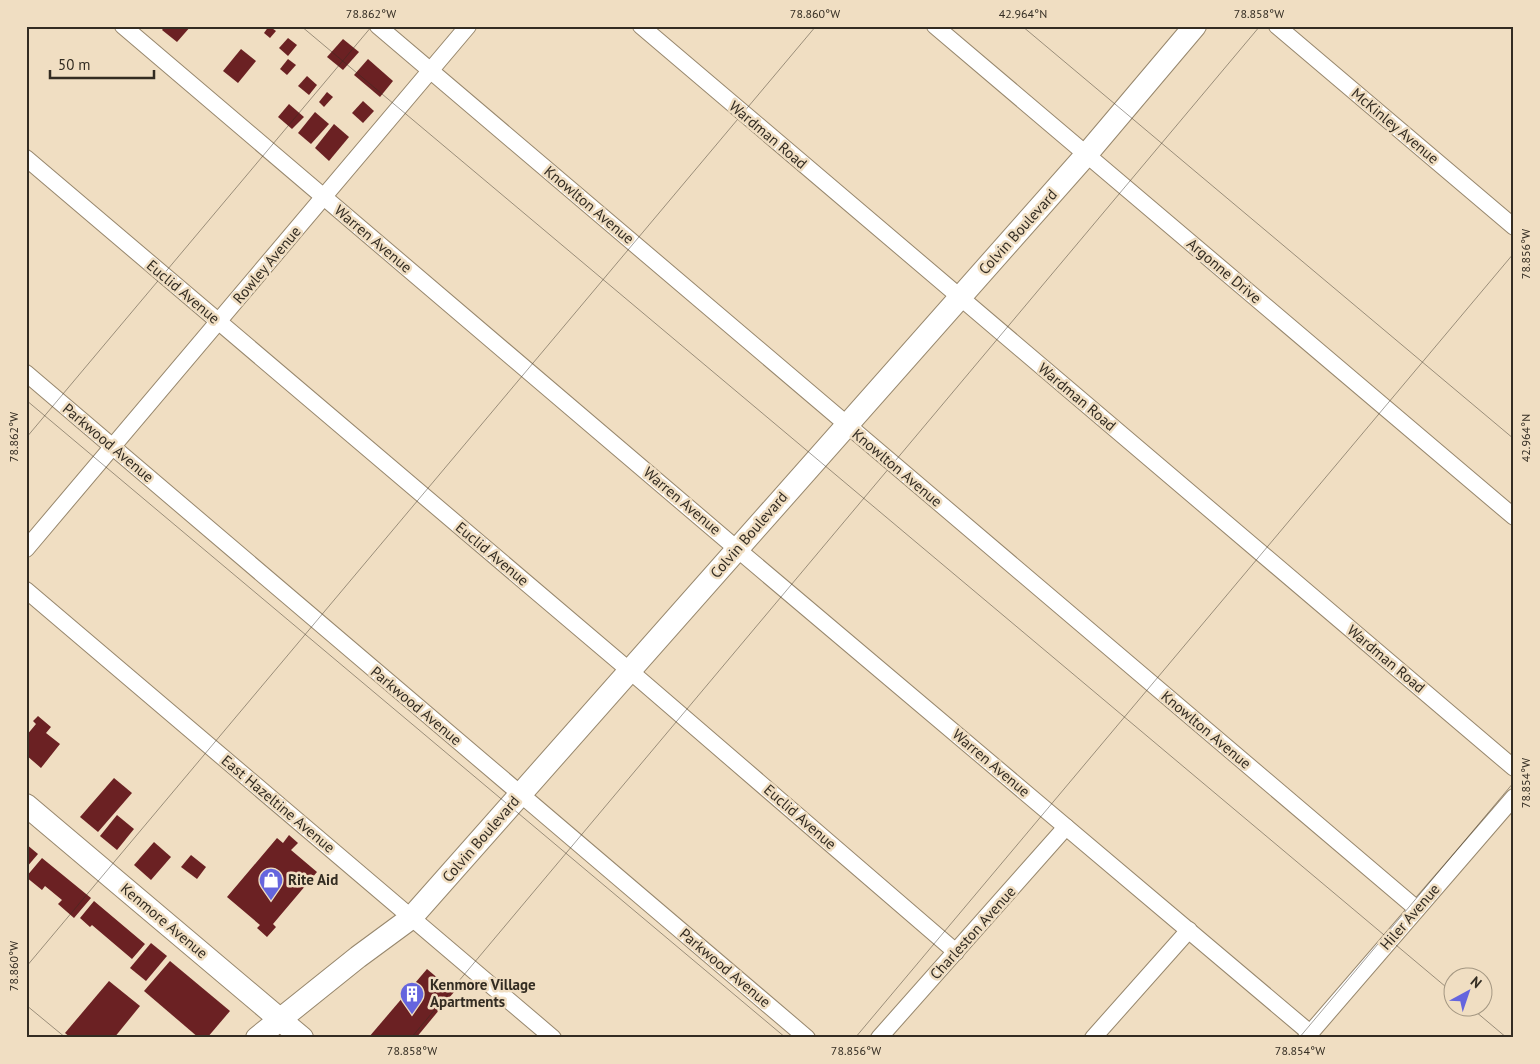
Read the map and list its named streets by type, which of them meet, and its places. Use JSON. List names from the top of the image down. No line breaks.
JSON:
{"streets":{"street":["McKinley Avenue","Wardman Road","Knowlton Avenue","Colvin Boulevard","Warren Avenue","Rowley Avenue","Argonne Drive","Euclid Avenue","Parkwood Avenue","East Hazeltine Avenue","Hiler Avenue","Kenmore Avenue","Charleston Avenue"]},"crossings":[["Wardman Road","Colvin Boulevard"],["Knowlton Avenue","Colvin Boulevard"],["Knowlton Avenue","Rowley Avenue"],["Knowlton Avenue","Hiler Avenue"],["Colvin Boulevard","Warren Avenue"],["Colvin Boulevard","Argonne Drive"],["Colvin Boulevard","Euclid Avenue"],["Colvin Boulevard","Parkwood Avenue"],["Colvin Boulevard","East Hazeltine Avenue"],["Colvin Boulevard","Kenmore Avenue"],["Warren Avenue","Rowley Avenue"],["Warren Avenue","Hiler Avenue"],["Warren Avenue","Charleston Avenue"],["Rowley Avenue","Euclid Avenue"],["Rowley Avenue","Parkwood Avenue"],["Euclid Avenue","Charleston Avenue"]],"places":{"shop":["Rite Aid"],"building":["Kenmore Village Apartments"]},"scale_bar":"50 m","north":"top right","coordinates":["78.862°W","78.860°W","42.964°N","78.858°W","78.856°W","78.854°W"]}
